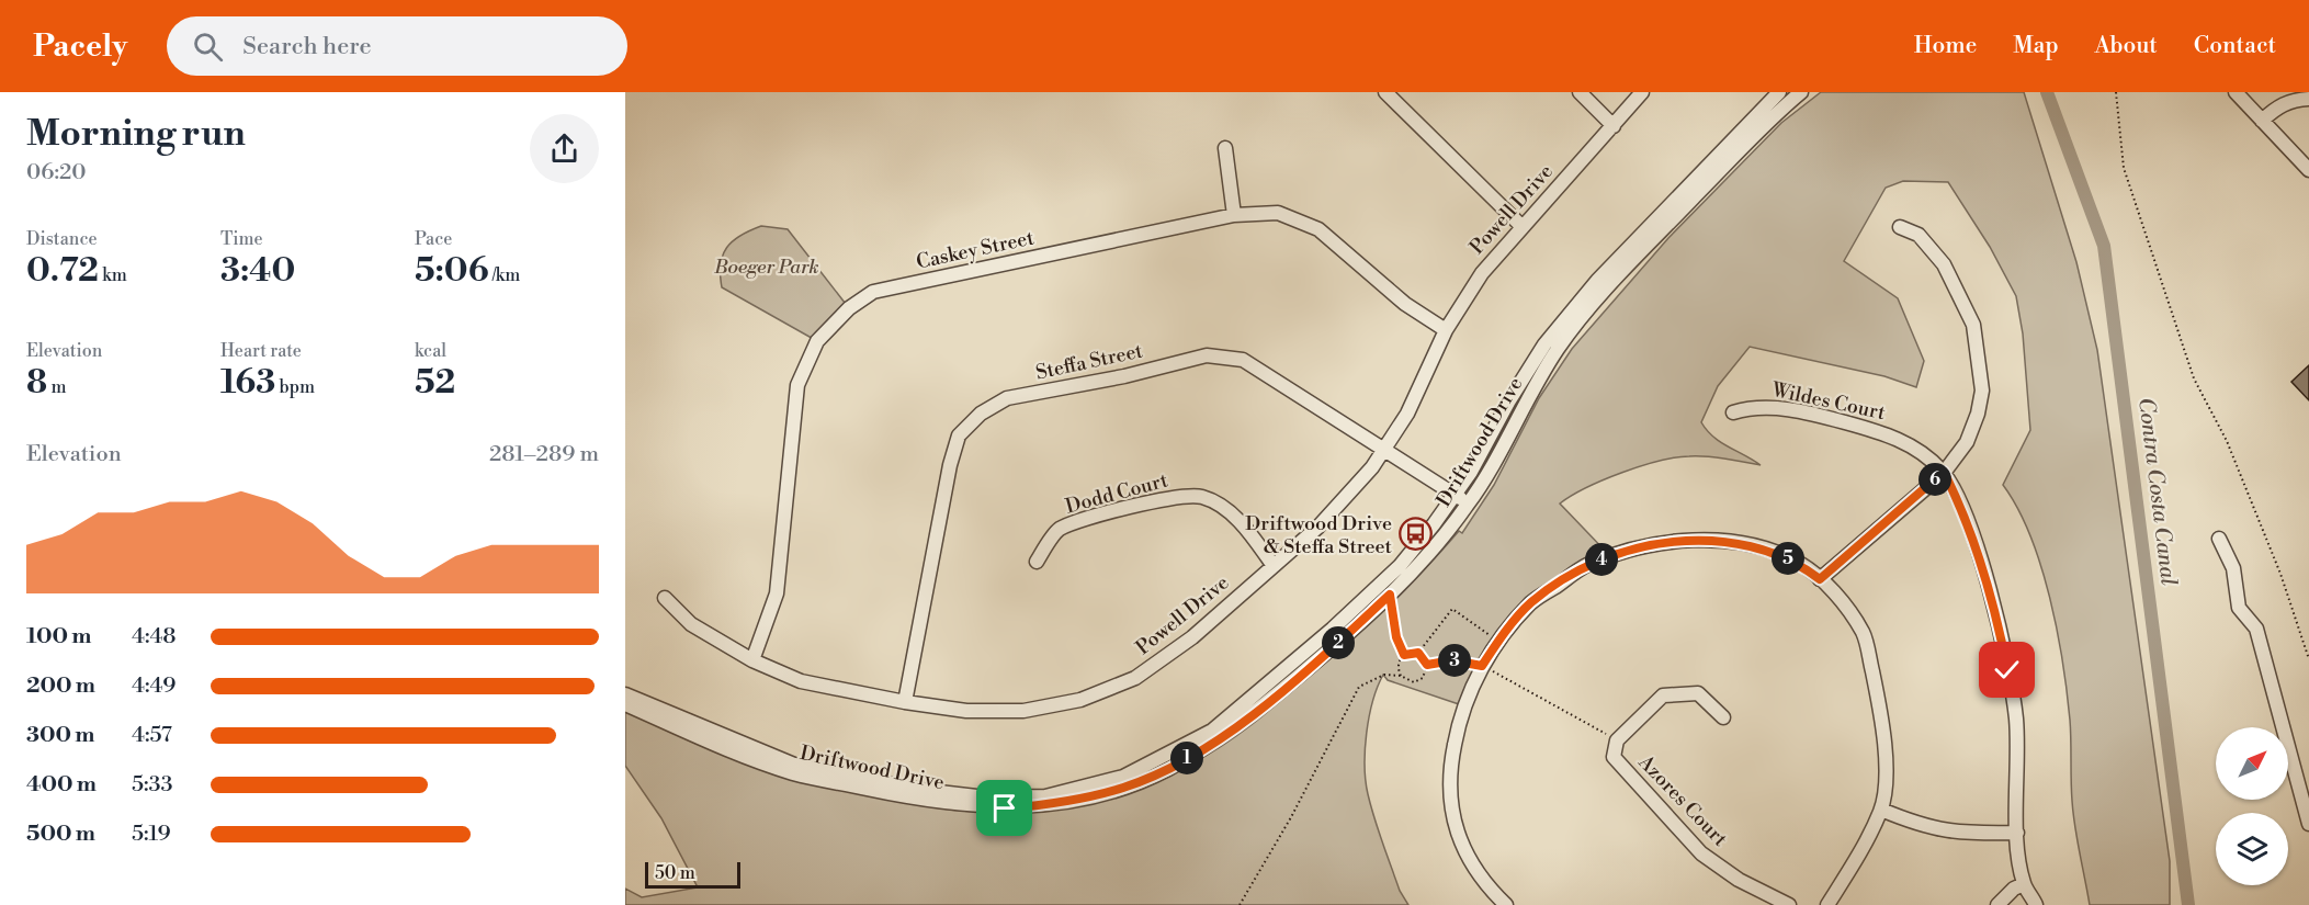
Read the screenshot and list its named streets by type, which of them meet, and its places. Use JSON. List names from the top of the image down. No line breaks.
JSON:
{"streets":{"street":["Powell Drive","Caskey Street","Steffa Street","Wildes Court","Driftwood Drive","Dodd Court","Azores Court"]},"crossings":[["Powell Drive","Caskey Street"],["Powell Drive","Steffa Street"],["Powell Drive","Dodd Court"],["Steffa Street","Driftwood Drive"]],"water":["Contra Costa Canal"],"parks":["Boeger Park"],"places":{"bus stop":["Driftwood Drive & Steffa Street"]},"scale_bar":"50 m","north":"top right","page":{"header":"Pacely","search":"Search here","nav":["Home","Map","About","Contact"],"heading":["Morning run","06:20"],"stats":[["Distance","0.72 km"],["Time","3:40"],["Pace","5:06 /km"],["Elevation","8 m"],["Heart rate","163 bpm"],["kcal","52"]],"chart":["Elevation","281–289 m"],"pins":["6","5","4","2","3","1"],"list":[{"name":"100 m","note":"4:48"},{"name":"200 m","note":"4:49"},{"name":"300 m","note":"4:57"},{"name":"400 m","note":"5:33"},{"name":"500 m","note":"5:19"}],"scale":"50 m"}}
